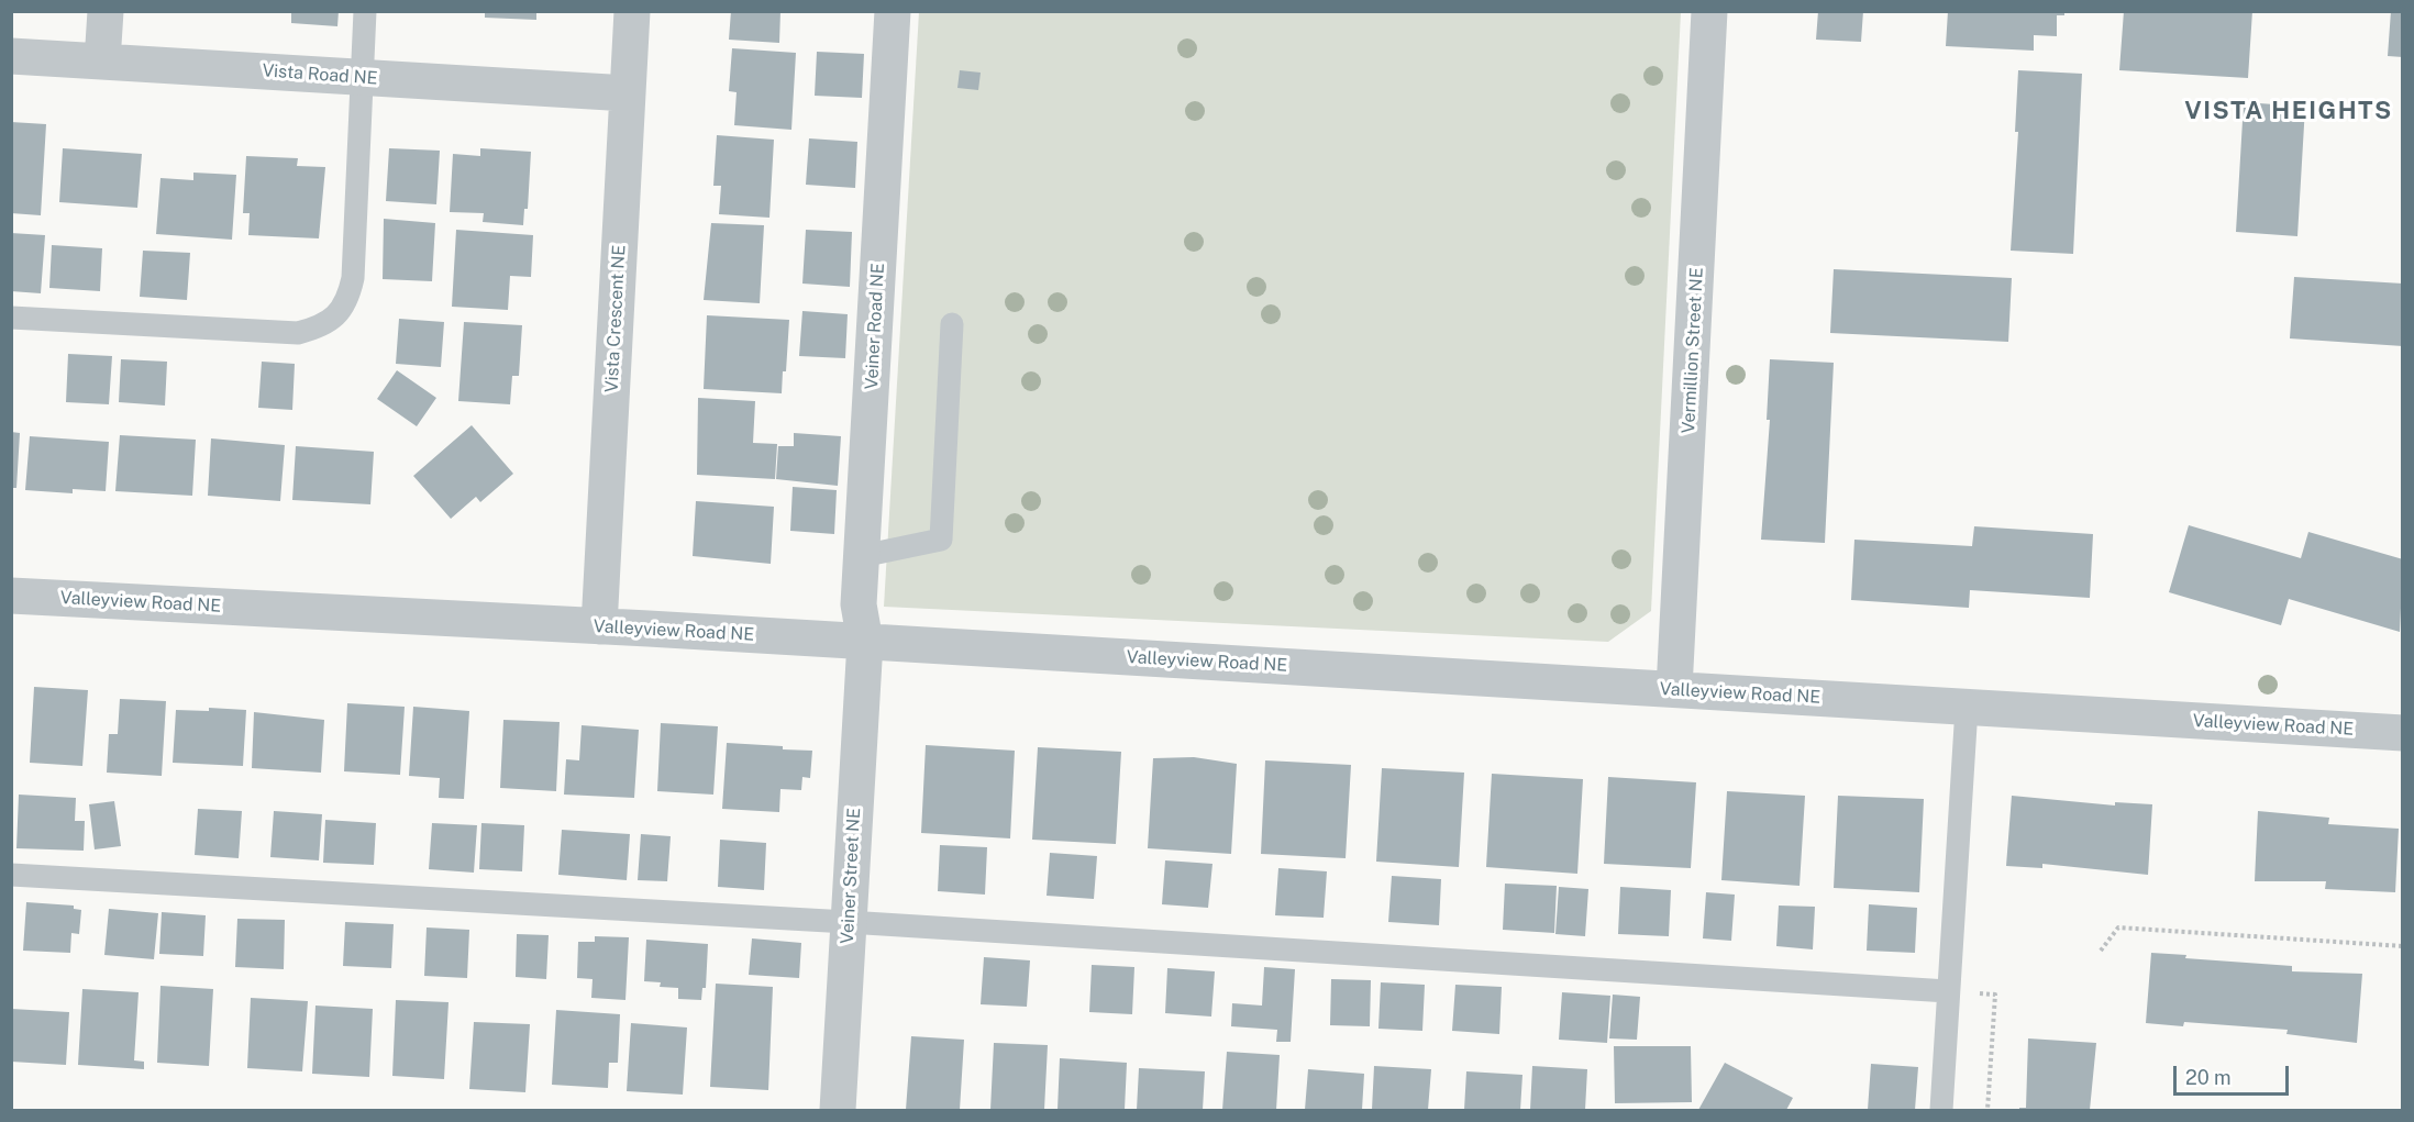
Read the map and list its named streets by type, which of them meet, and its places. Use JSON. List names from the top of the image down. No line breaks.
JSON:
{"streets":{"street":["Vista Road NE","Vista Crescent NE","Veiner Road NE","Vermillion Street NE","Valleyview Road NE","Veiner Street NE"]},"crossings":[["Vista Road NE","Vista Crescent NE"],["Vista Crescent NE","Valleyview Road NE"],["Veiner Road NE","Valleyview Road NE"],["Veiner Road NE","Veiner Street NE"],["Vermillion Street NE","Valleyview Road NE"],["Valleyview Road NE","Veiner Street NE"]],"districts":["VISTA HEIGHTS"],"scale_bar":"20 m"}
